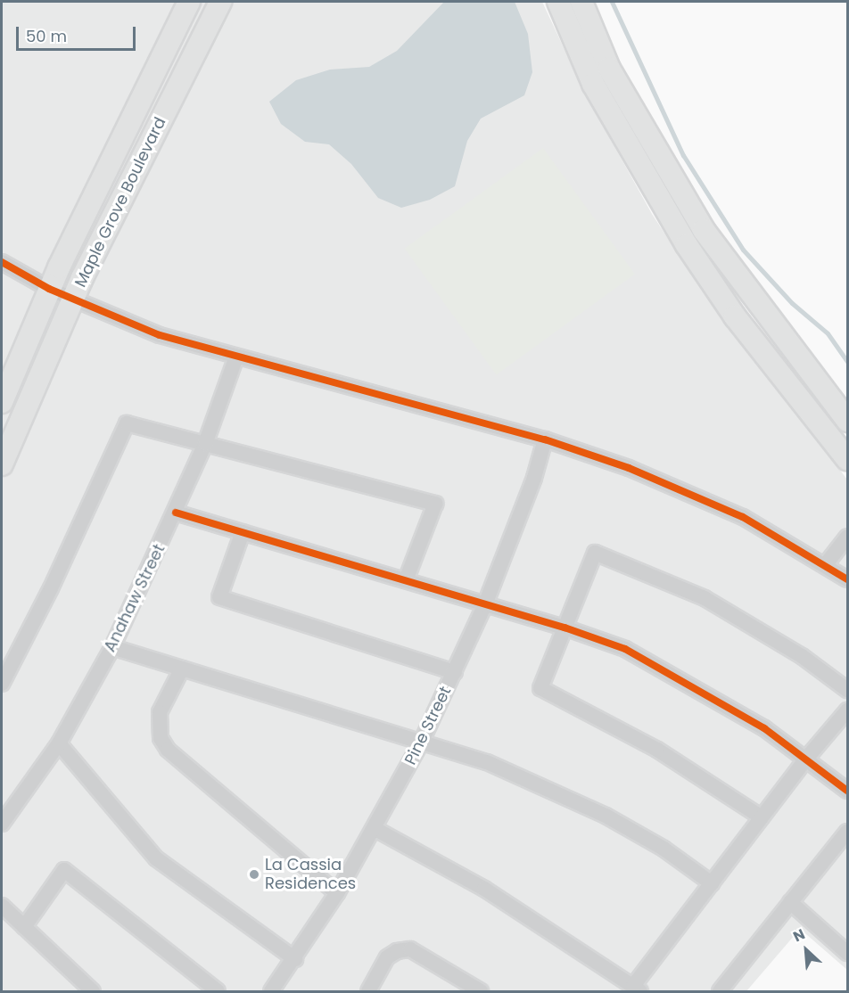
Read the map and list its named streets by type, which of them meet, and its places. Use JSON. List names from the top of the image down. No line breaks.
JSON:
{"streets":{"main road":["Maple Grove Boulevard"],"street":["Anahaw Street","Pine Street"]},"places":["La Cassia Residences"],"scale_bar":"50 m","north":"top left"}
